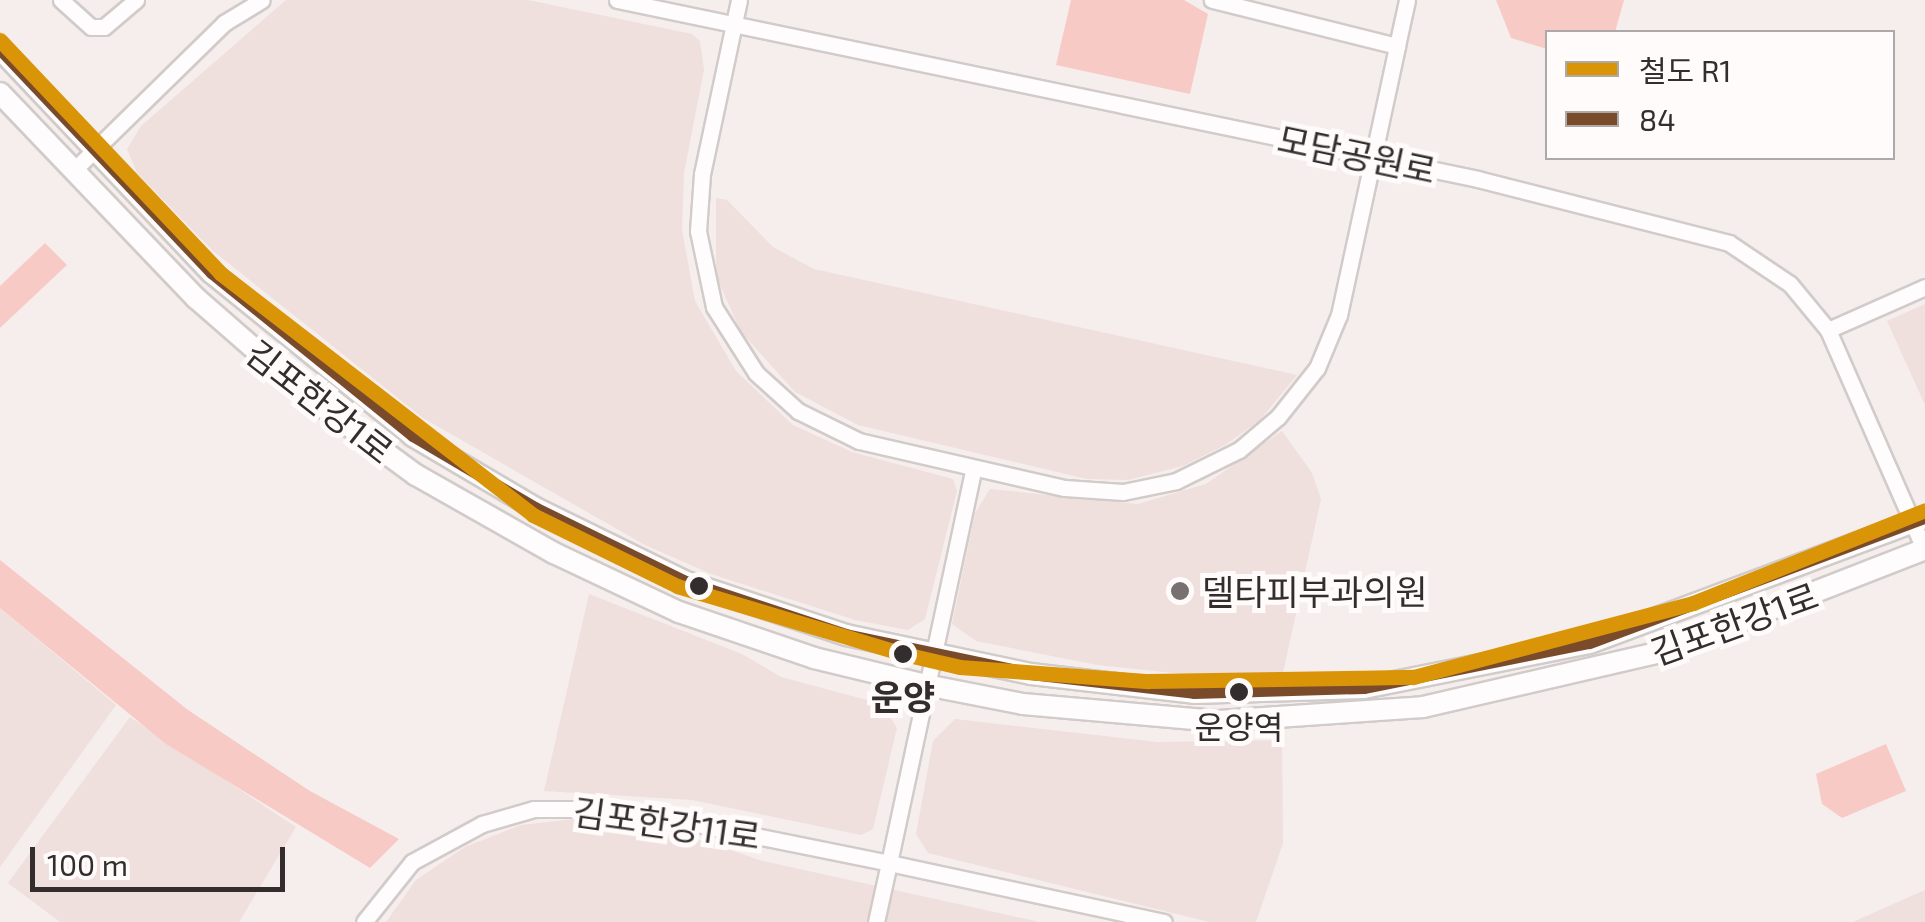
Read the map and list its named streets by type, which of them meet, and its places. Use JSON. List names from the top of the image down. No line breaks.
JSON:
{"streets":{"street":["모담공원로","김포한강1로","김포한강11로"]},"crossings":[["모담공원로","김포한강1로"]],"places":["델타피부과의원","운양","운양역"],"lines":["rail line R1","transit line 84"],"legend":["철도 R1","84"],"scale_bar":"100 m"}
